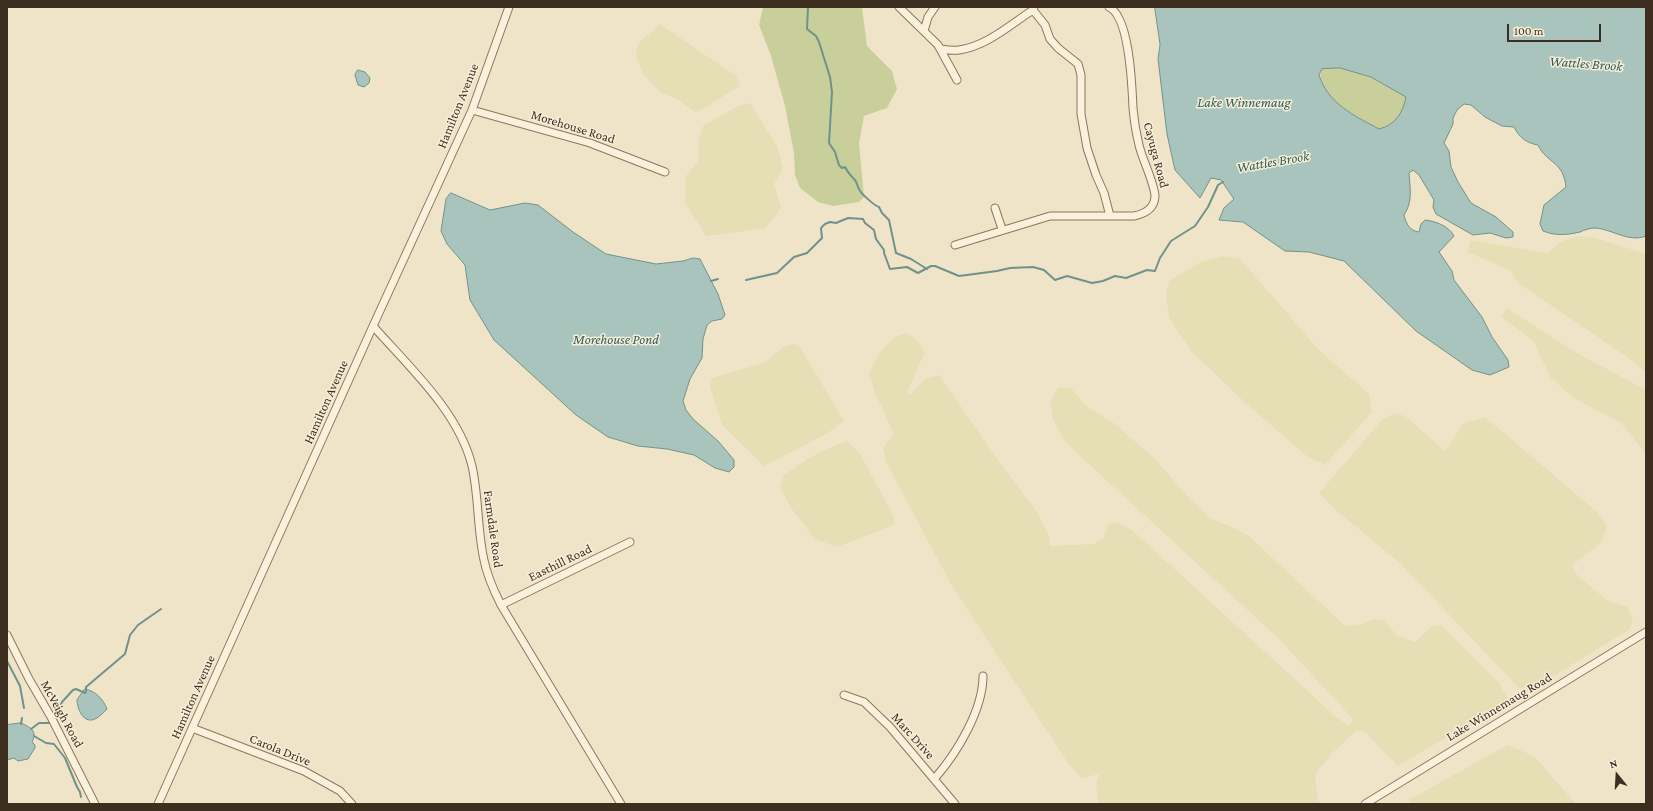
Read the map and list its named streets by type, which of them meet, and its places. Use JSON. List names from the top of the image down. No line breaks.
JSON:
{"streets":{"street":["Hamilton Avenue","Morehouse Road","Cayuga Road","Farmdale Road","Easthill Road","Lake Winnemaug Road","McVeigh Road","Marc Drive","Carola Drive"]},"crossings":[["Hamilton Avenue","Morehouse Road"],["Hamilton Avenue","Farmdale Road"],["Hamilton Avenue","Carola Drive"],["Farmdale Road","Easthill Road"]],"water":["Wattles Brook","Lake Winnemaug","Morehouse Pond"],"scale_bar":"100 m","north":"top"}
